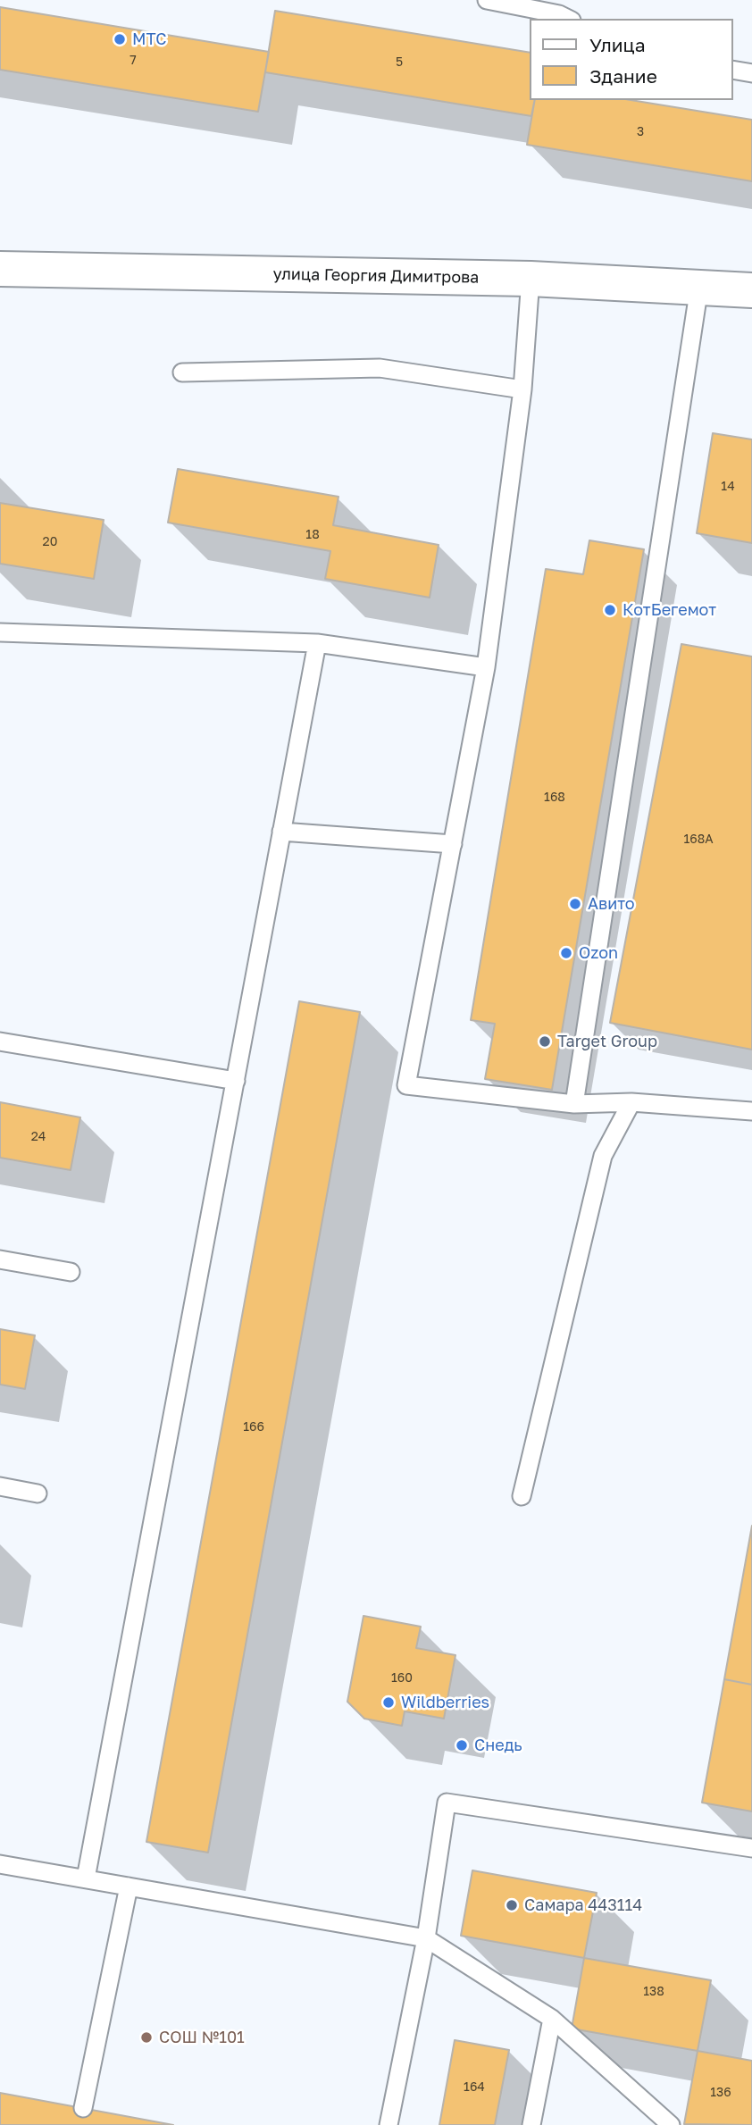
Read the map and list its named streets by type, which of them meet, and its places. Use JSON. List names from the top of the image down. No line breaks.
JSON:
{"streets":{"main road":["улица Георгия Димитрова"]},"places":["МТС","КотБегемот","Авито","Ozon","Target Group","Wildberries","Снедь","Самара 443114","СОШ №101"],"house_numbers":["7","5","3","14","18","20","168","168А","24","166","160","138","164","136"],"legend":["Улица","Здание"]}
